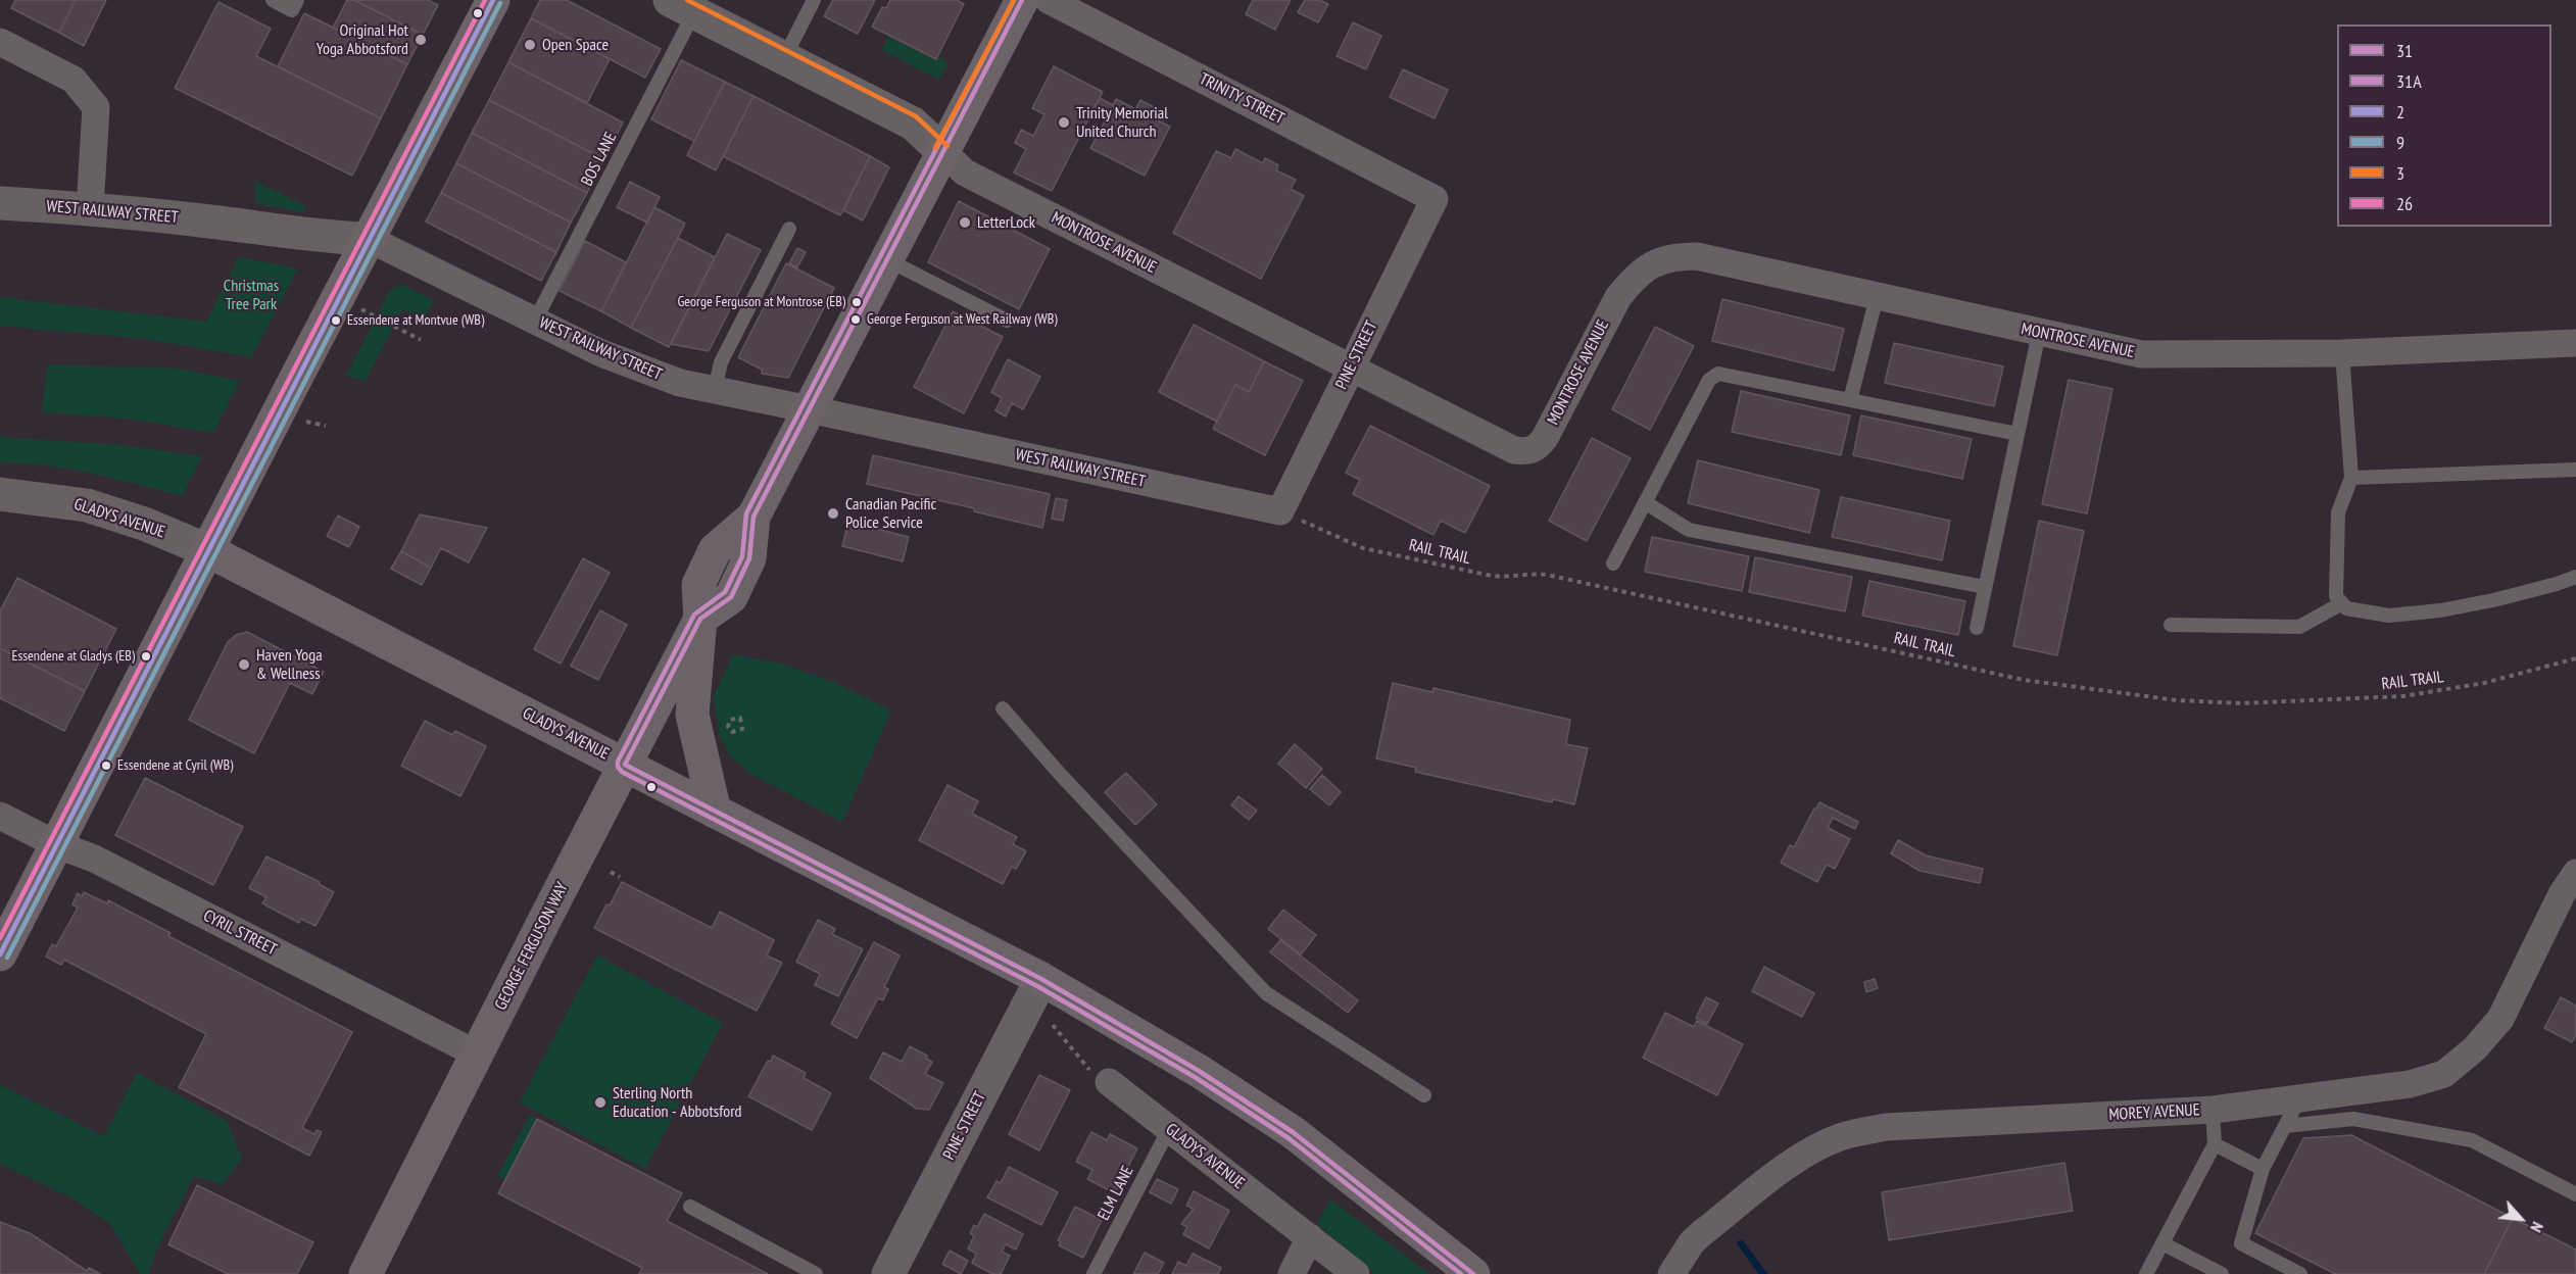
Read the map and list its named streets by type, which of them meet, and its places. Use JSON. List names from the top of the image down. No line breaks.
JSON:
{"streets":{"main road":["GLADYS AVENUE","GEORGE FERGUSON WAY"],"street":["TRINITY STREET","WEST RAILWAY STREET","MONTROSE AVENUE","PINE STREET","CYRIL STREET","MOREY AVENUE"],"lane":["BOS LANE","ELM LANE"],"path":["RAIL TRAIL"]},"crossings":[["TRINITY STREET","PINE STREET"],["BOS LANE","WEST RAILWAY STREET"],["BOS LANE","MONTROSE AVENUE"],["WEST RAILWAY STREET","PINE STREET"],["WEST RAILWAY STREET","RAIL TRAIL"],["WEST RAILWAY STREET","GEORGE FERGUSON WAY"],["MONTROSE AVENUE","PINE STREET"],["MONTROSE AVENUE","GEORGE FERGUSON WAY"],["PINE STREET","GLADYS AVENUE"],["PINE STREET","RAIL TRAIL"],["GLADYS AVENUE","GEORGE FERGUSON WAY"],["GLADYS AVENUE","ELM LANE"],["CYRIL STREET","GEORGE FERGUSON WAY"]],"parks":["Christmas Tree Park"],"places":["Original Hot Yoga Abbotsford","Open Space","Trinity Memorial United Church","LetterLock","George Ferguson at Montrose (EB)","George Ferguson at West Railway (WB)","Essendene at Montvue (WB)","Canadian Pacific Police Service","Essendene at Gladys (EB)","Haven Yoga & Wellness","Essendene at Cyril (WB)","Sterling North Education - Abbotsford"],"lines":["transit line 31","transit line 31A","transit line 2","transit line 3","transit line 26","transit line 9"],"legend":["31","31A","2","9","3","26"],"north":"bottom right"}
